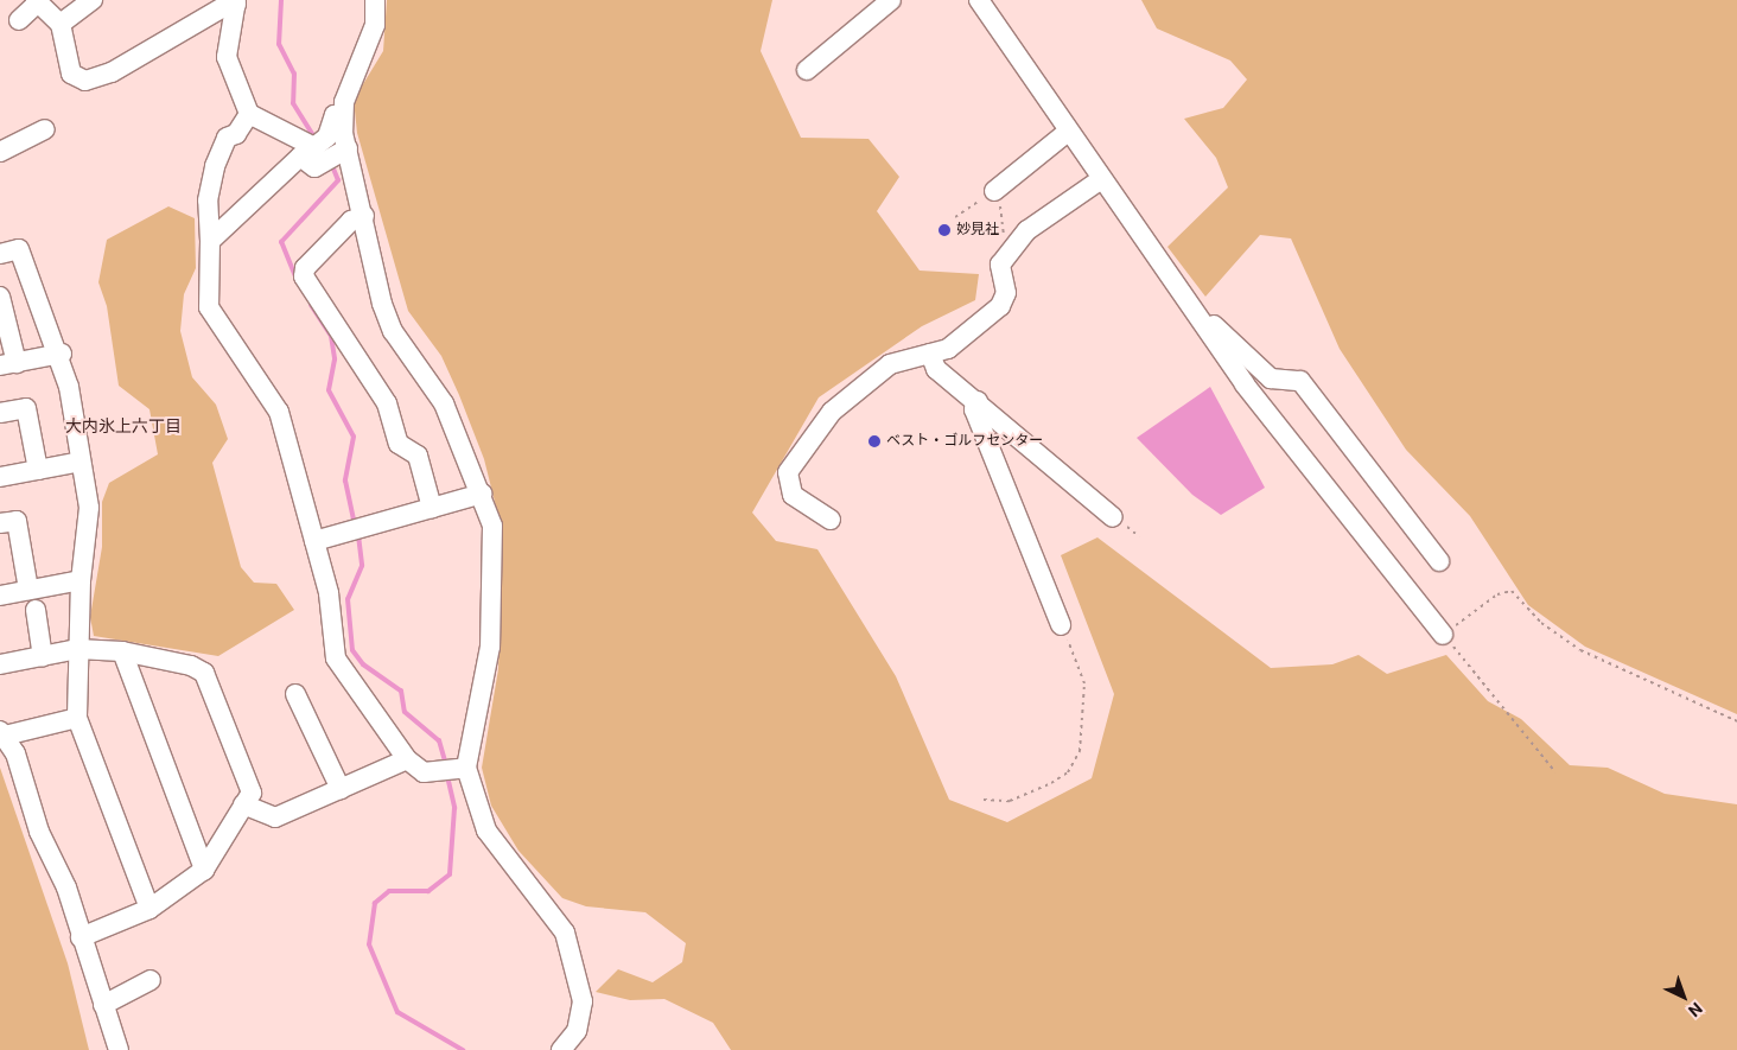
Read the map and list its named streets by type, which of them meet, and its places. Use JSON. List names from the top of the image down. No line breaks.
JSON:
{"districts":["大内氷上六丁目"],"places":["妙見社","ベスト・ゴルフセンター"],"north":"bottom right"}
